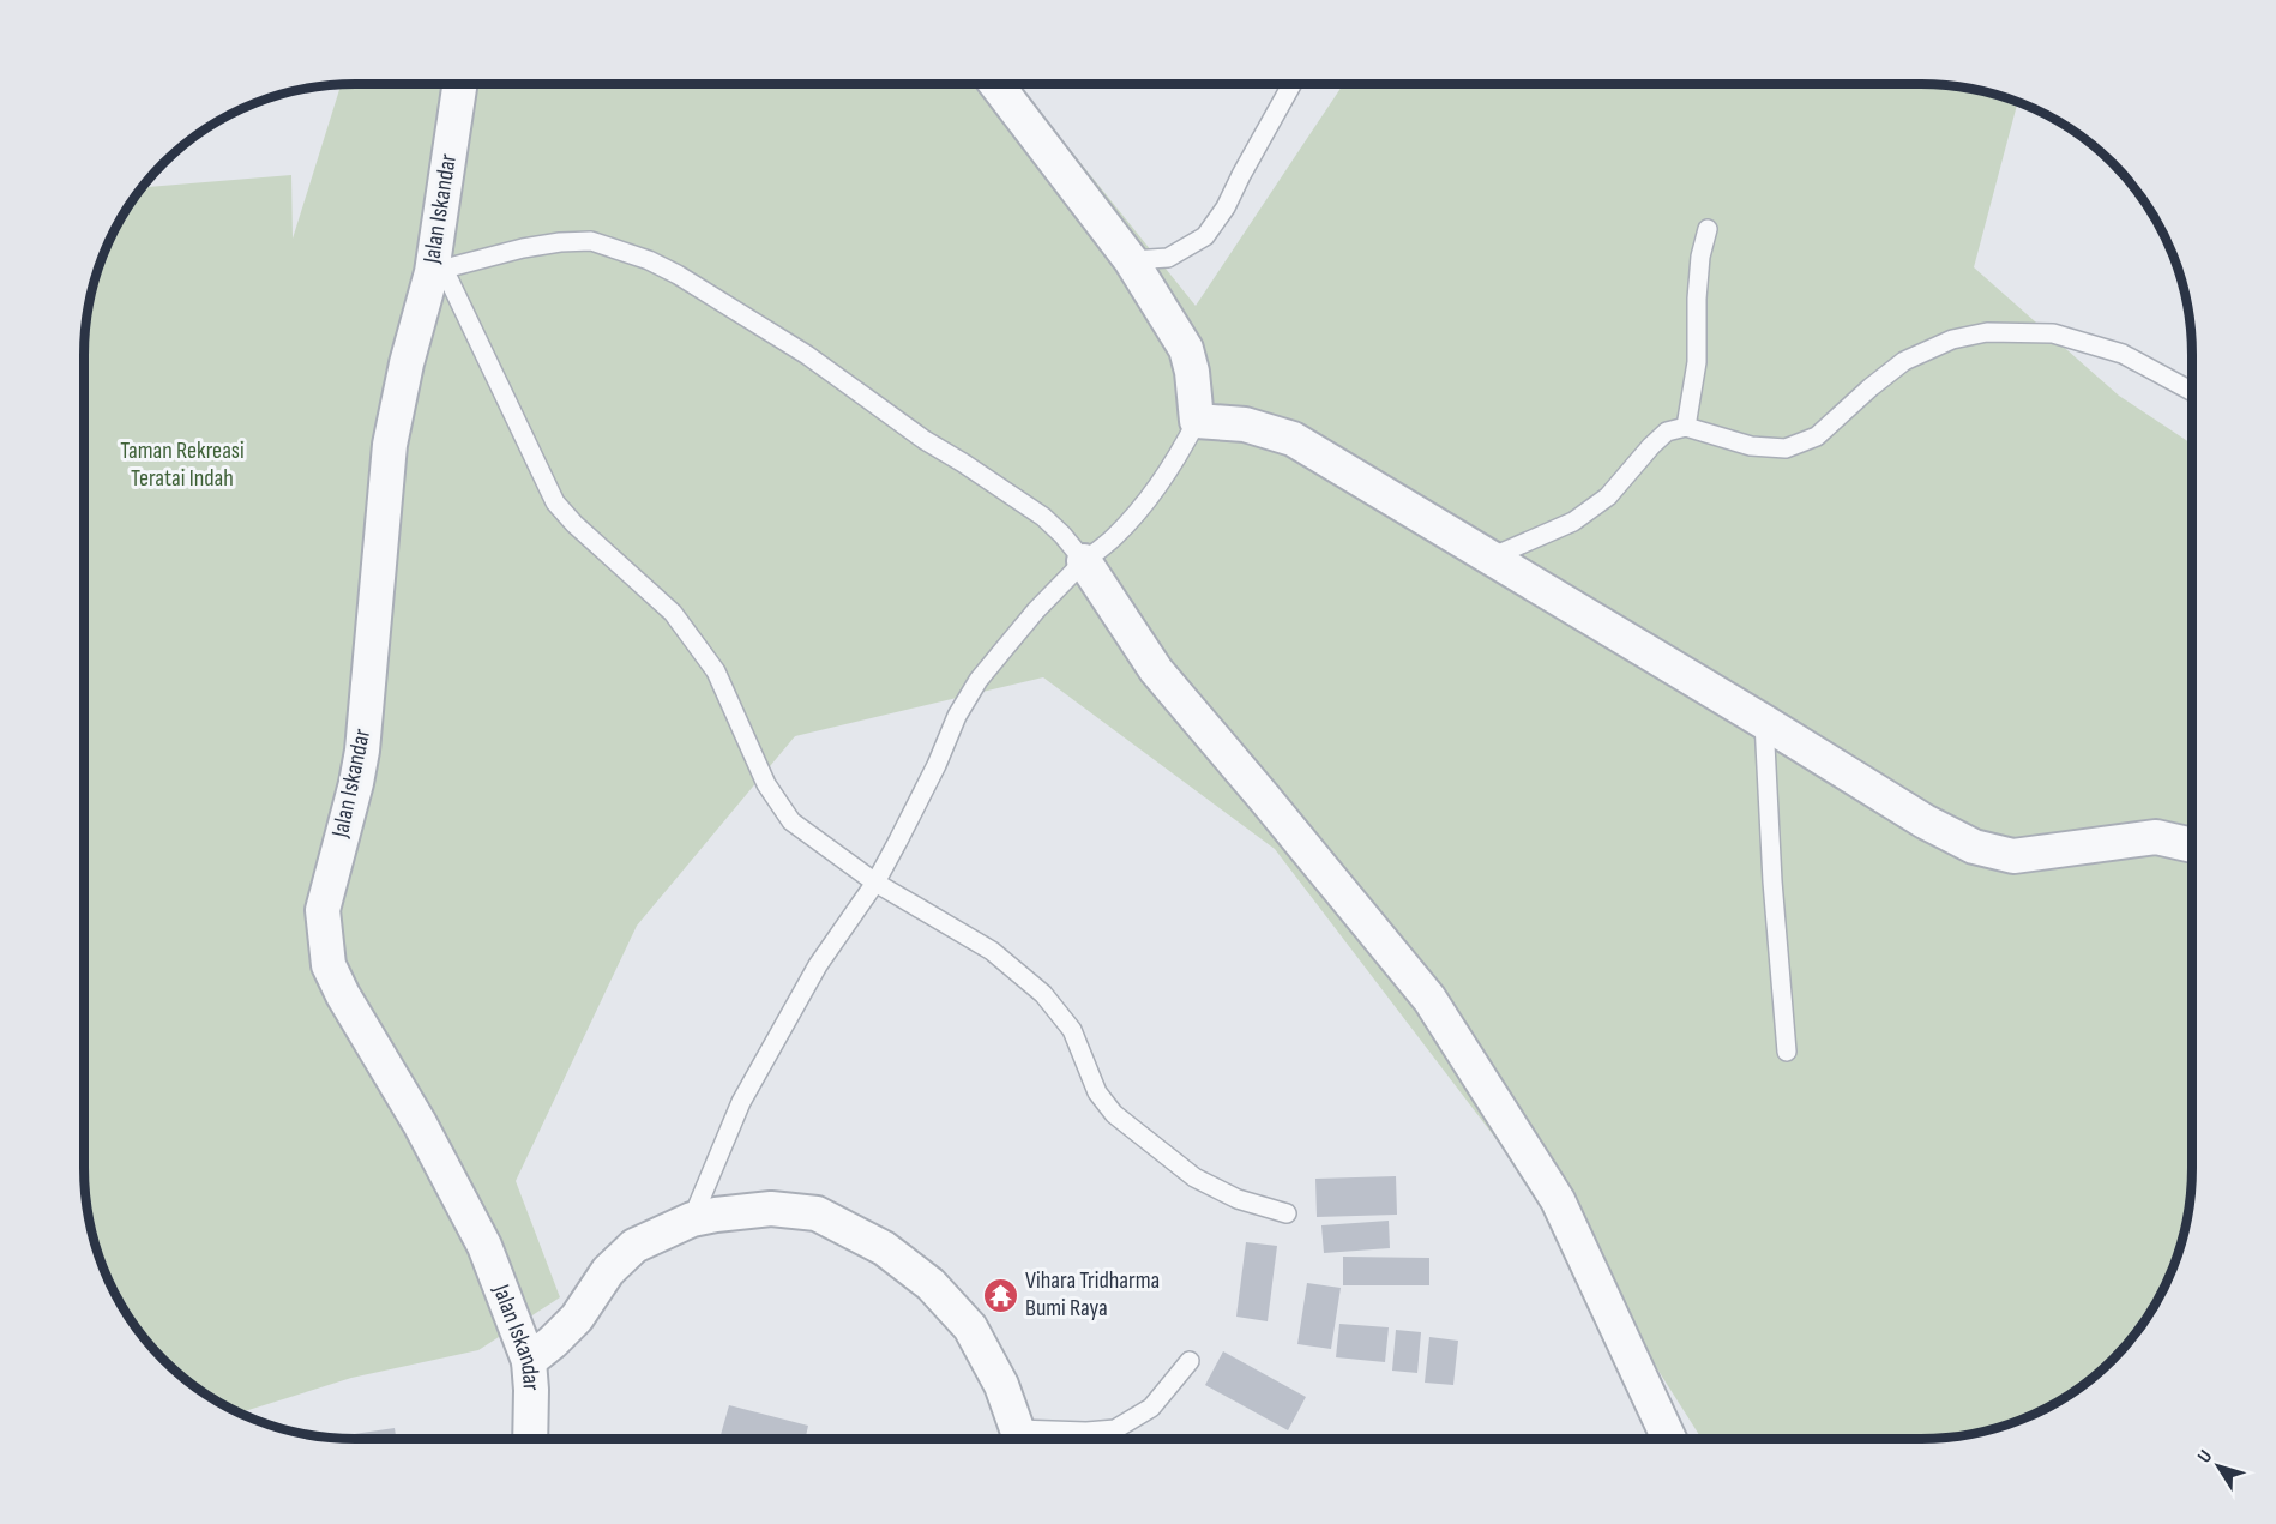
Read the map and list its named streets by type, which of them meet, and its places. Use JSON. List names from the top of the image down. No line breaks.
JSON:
{"streets":{"street":["Jalan Iskandar"]},"parks":["Taman Rekreasi Teratai Indah"],"places":{"temple":["Vihara Tridharma Bumi Raya"]},"north":"top left"}
